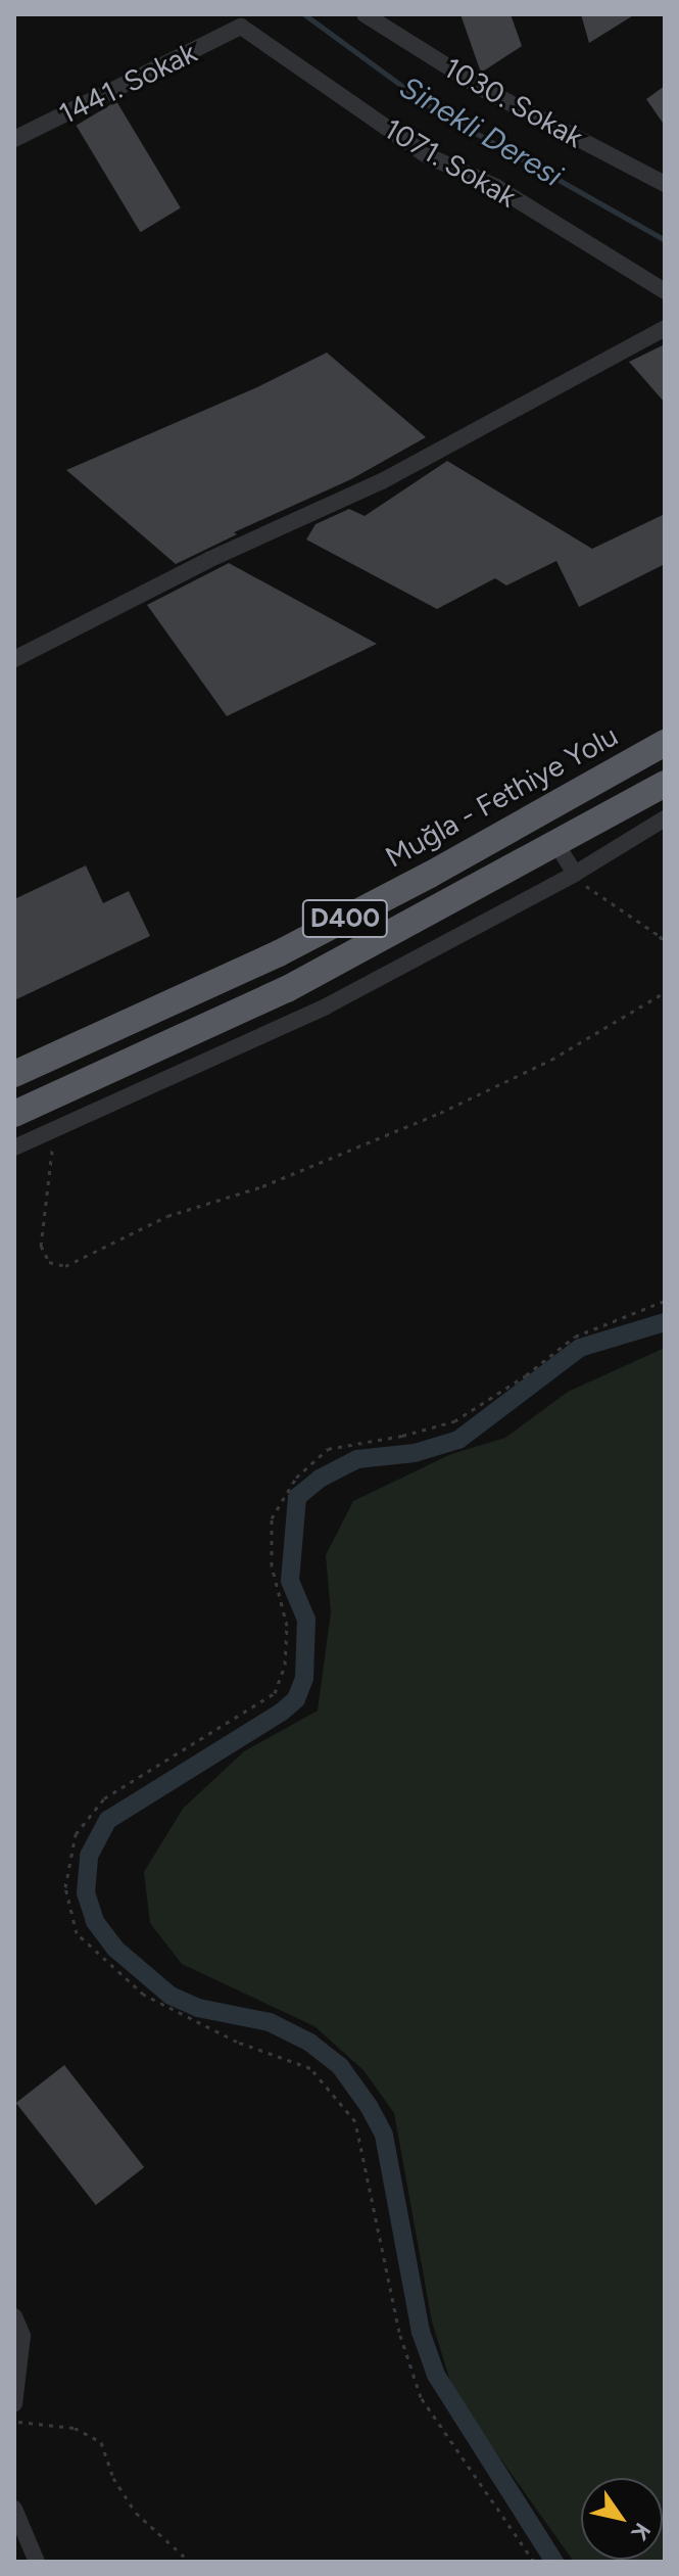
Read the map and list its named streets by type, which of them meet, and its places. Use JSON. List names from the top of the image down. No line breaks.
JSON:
{"streets":{"highway":["Muğla - Fethiye Yolu","D400"],"street":["1441. Sokak","1030. Sokak","1071. Sokak"]},"crossings":[["1441. Sokak","1071. Sokak"]],"water":["Sinekli Deresi"],"north":"bottom right"}
